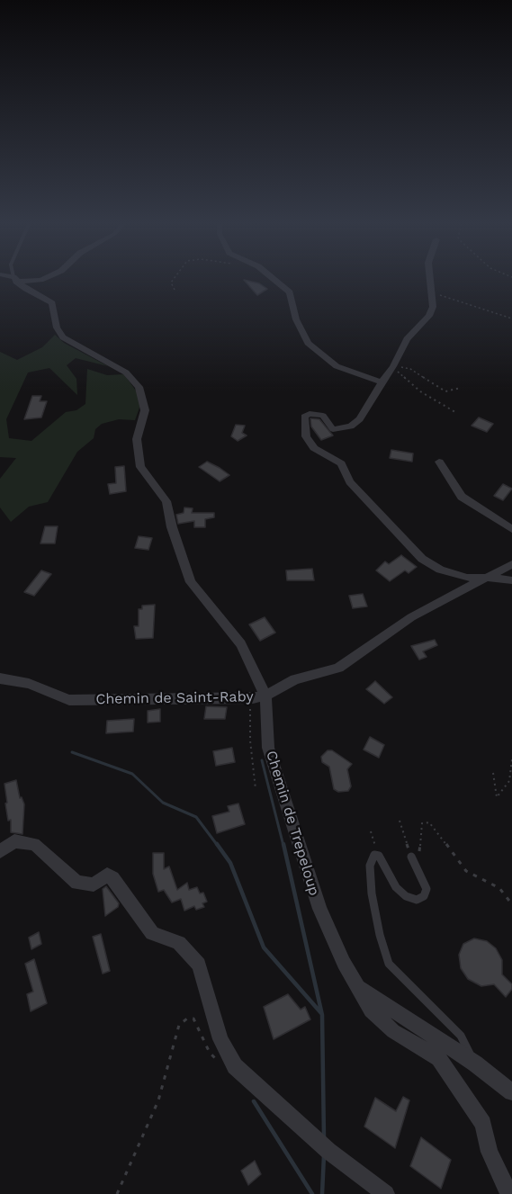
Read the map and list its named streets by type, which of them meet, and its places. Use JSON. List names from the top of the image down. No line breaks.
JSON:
{"streets":{"street":["Chemin de Saint-Raby","Chemin de Trepeloup"]},"crossings":[["Chemin de Saint-Raby","Chemin de Trepeloup"]]}
